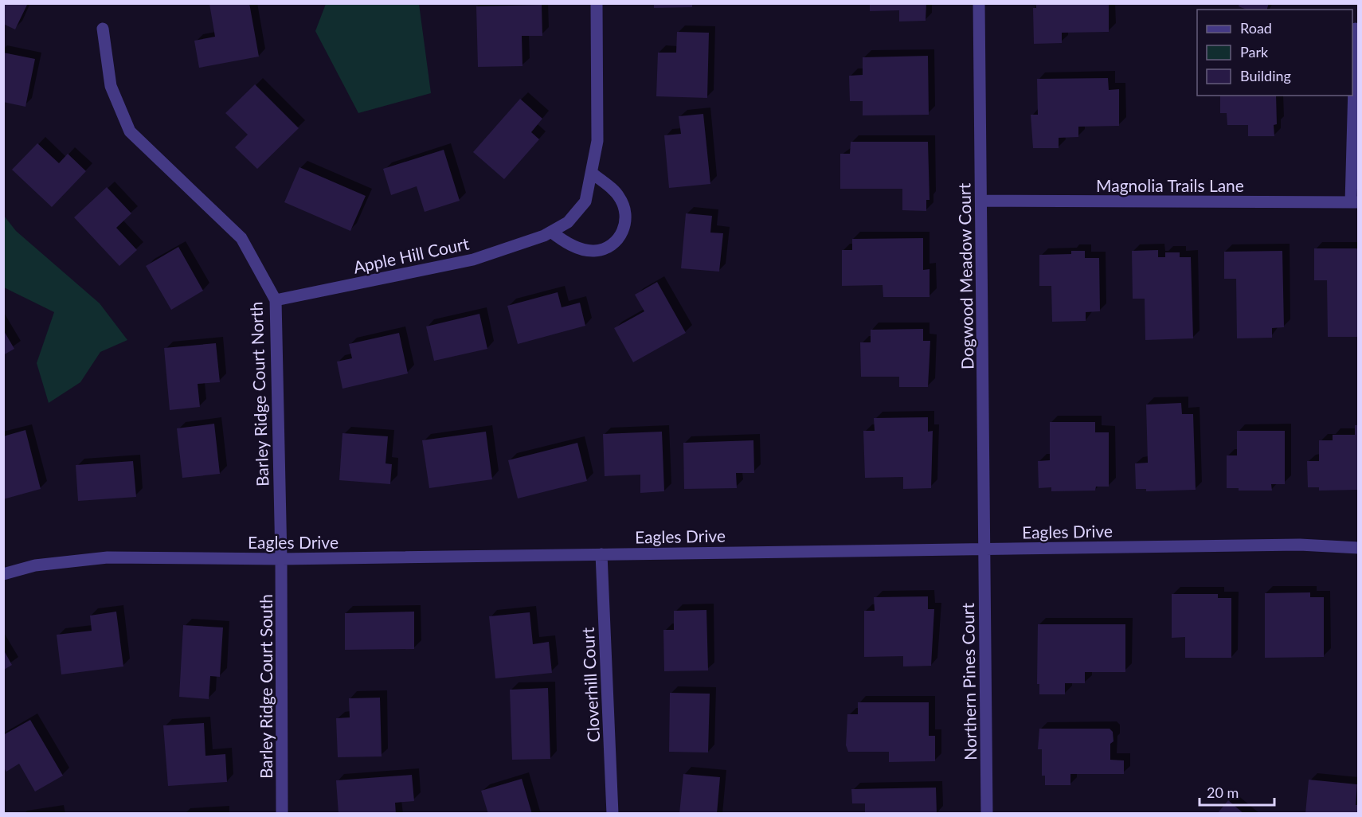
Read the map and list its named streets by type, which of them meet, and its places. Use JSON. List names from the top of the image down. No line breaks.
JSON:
{"streets":{"street":["Magnolia Trails Lane","Apple Hill Court","Dogwood Meadow Court","Barley Ridge Court North","Eagles Drive","Northern Pines Court","Cloverhill Court","Barley Ridge Court South"]},"crossings":[["Magnolia Trails Lane","Dogwood Meadow Court"],["Apple Hill Court","Barley Ridge Court North"],["Dogwood Meadow Court","Eagles Drive"],["Dogwood Meadow Court","Northern Pines Court"],["Barley Ridge Court North","Eagles Drive"],["Barley Ridge Court North","Barley Ridge Court South"],["Eagles Drive","Northern Pines Court"],["Eagles Drive","Cloverhill Court"],["Eagles Drive","Barley Ridge Court South"]],"legend":["Road","Park","Building"],"scale_bar":"20 m"}
